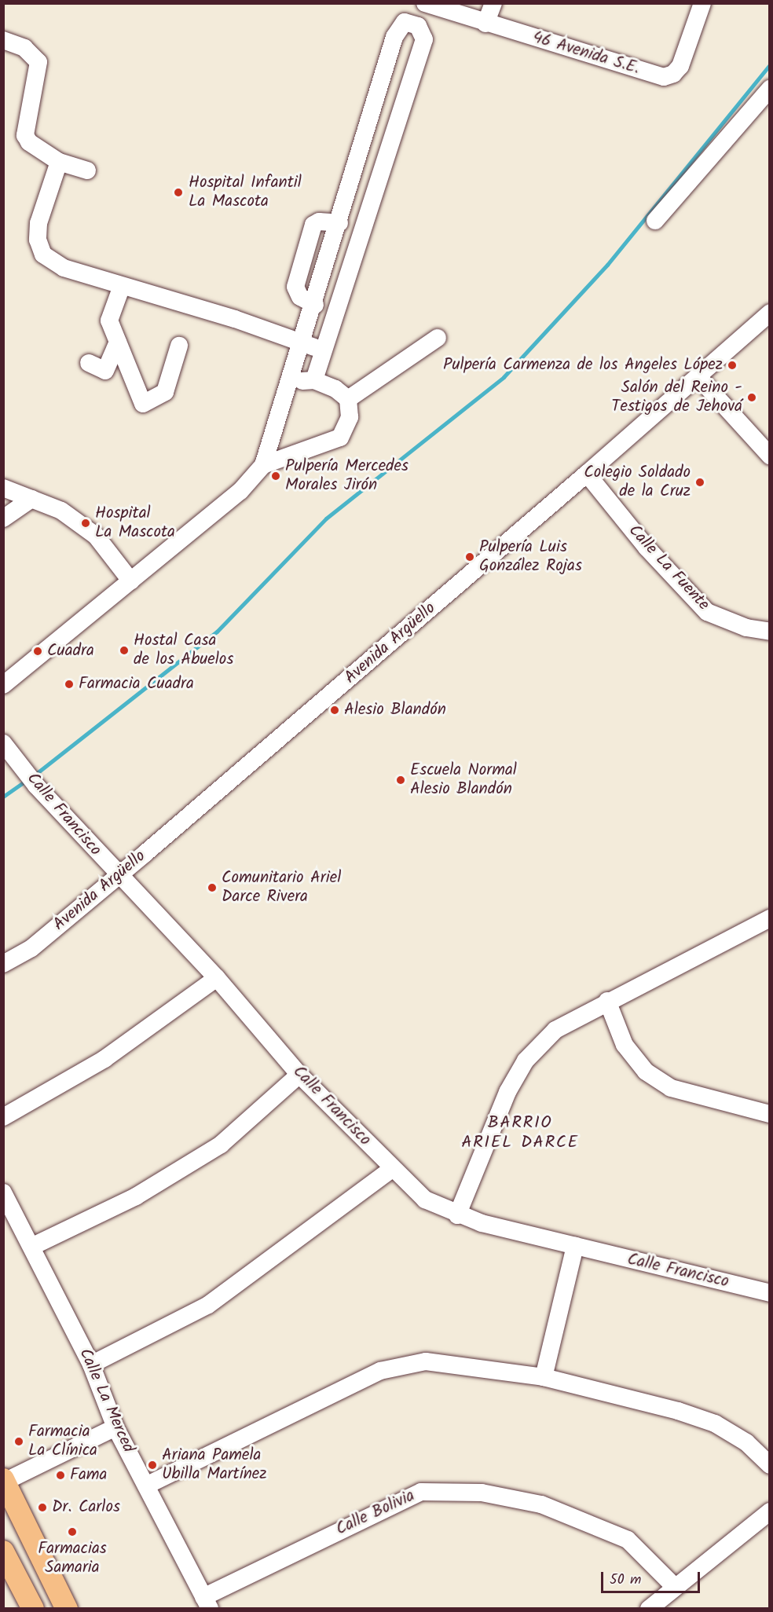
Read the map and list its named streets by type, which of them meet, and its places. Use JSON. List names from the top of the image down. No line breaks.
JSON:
{"streets":{"street":["46 Avenida S.E.","Calle La Fuente","Avenida Argüello","Calle Francisco","Calle La Merced","Calle Bolivia"]},"crossings":[["Calle La Fuente","Avenida Argüello"],["Avenida Argüello","Calle Francisco"],["Calle La Merced","Calle Bolivia"]],"districts":["BARRIO ARIEL DARCE"],"places":["Hospital Infantil La Mascota","Pulpería Carmenza de los Angeles López","Salón del Reino - Testigos de Jehová","Pulpería Mercedes Morales Jirón","Colegio Soldado de la Cruz","Hospital La Mascota","Pulpería Luis González Rojas","Hostal Casa de los Abuelos","Cuadra","Farmacia Cuadra","Alesio Blandón","Escuela Normal Alesio Blandón","Comunitario Ariel Darce Rivera","Farmacia La Clínica","Ariana Pamela Ubilla Martínez","Fama","Dr. Carlos","Farmacias Samaria"],"scale_bar":"50 m"}
